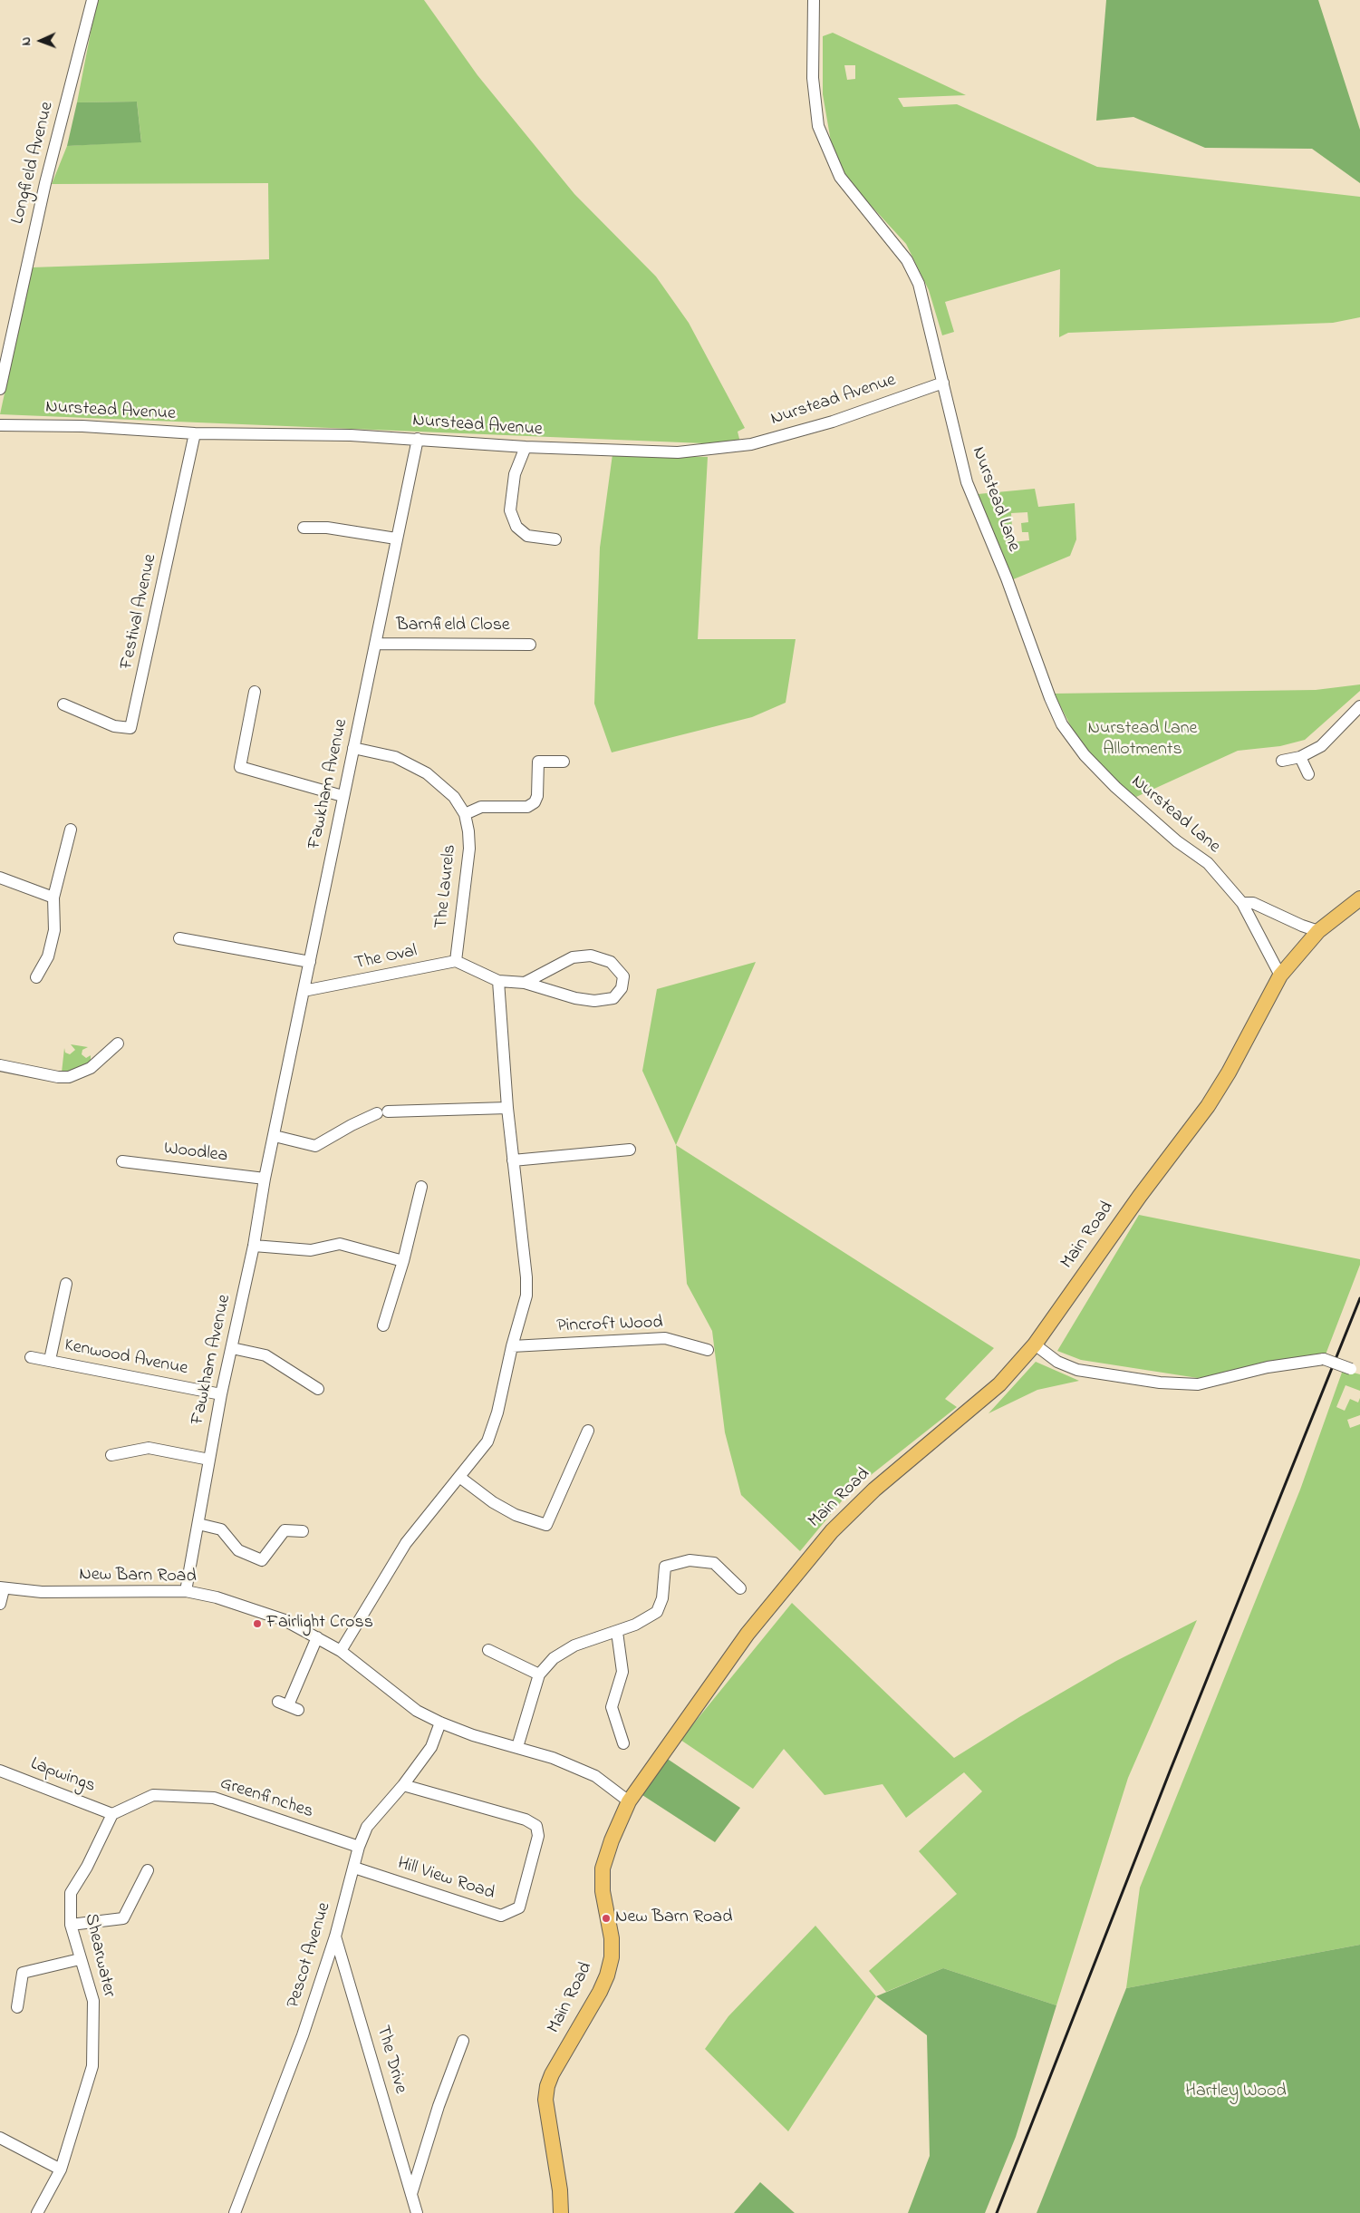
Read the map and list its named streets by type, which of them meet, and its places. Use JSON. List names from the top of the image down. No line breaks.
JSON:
{"streets":{"main road":["Main Road"],"street":["Longfield Avenue","Nurstead Avenue","Nurstead Lane","Festival Avenue","Barnfield Close","Fawkham Avenue","The Laurels","The Oval","Woodlea","Pincroft Wood","Kenwood Avenue","New Barn Road","Lapwings","Greenfinches","Hill View Road","Shearwater","Pescot Avenue","The Drive"]},"crossings":[["Nurstead Avenue","Nurstead Lane"],["Nurstead Avenue","Festival Avenue"],["Nurstead Avenue","Fawkham Avenue"],["Nurstead Lane","Main Road"],["Barnfield Close","Fawkham Avenue"],["Fawkham Avenue","The Laurels"],["Fawkham Avenue","The Oval"],["Fawkham Avenue","Woodlea"],["Fawkham Avenue","Kenwood Avenue"],["Fawkham Avenue","New Barn Road"],["The Laurels","The Oval"],["Main Road","New Barn Road"],["New Barn Road","Pescot Avenue"],["Lapwings","Greenfinches"],["Lapwings","Shearwater"],["Greenfinches","Shearwater"],["Greenfinches","Pescot Avenue"],["Hill View Road","Pescot Avenue"],["Pescot Avenue","The Drive"]],"parks":["Nurstead Lane Allotments","Hartley Wood"],"places":["Fairlight Cross","New Barn Road"],"north":"left"}
